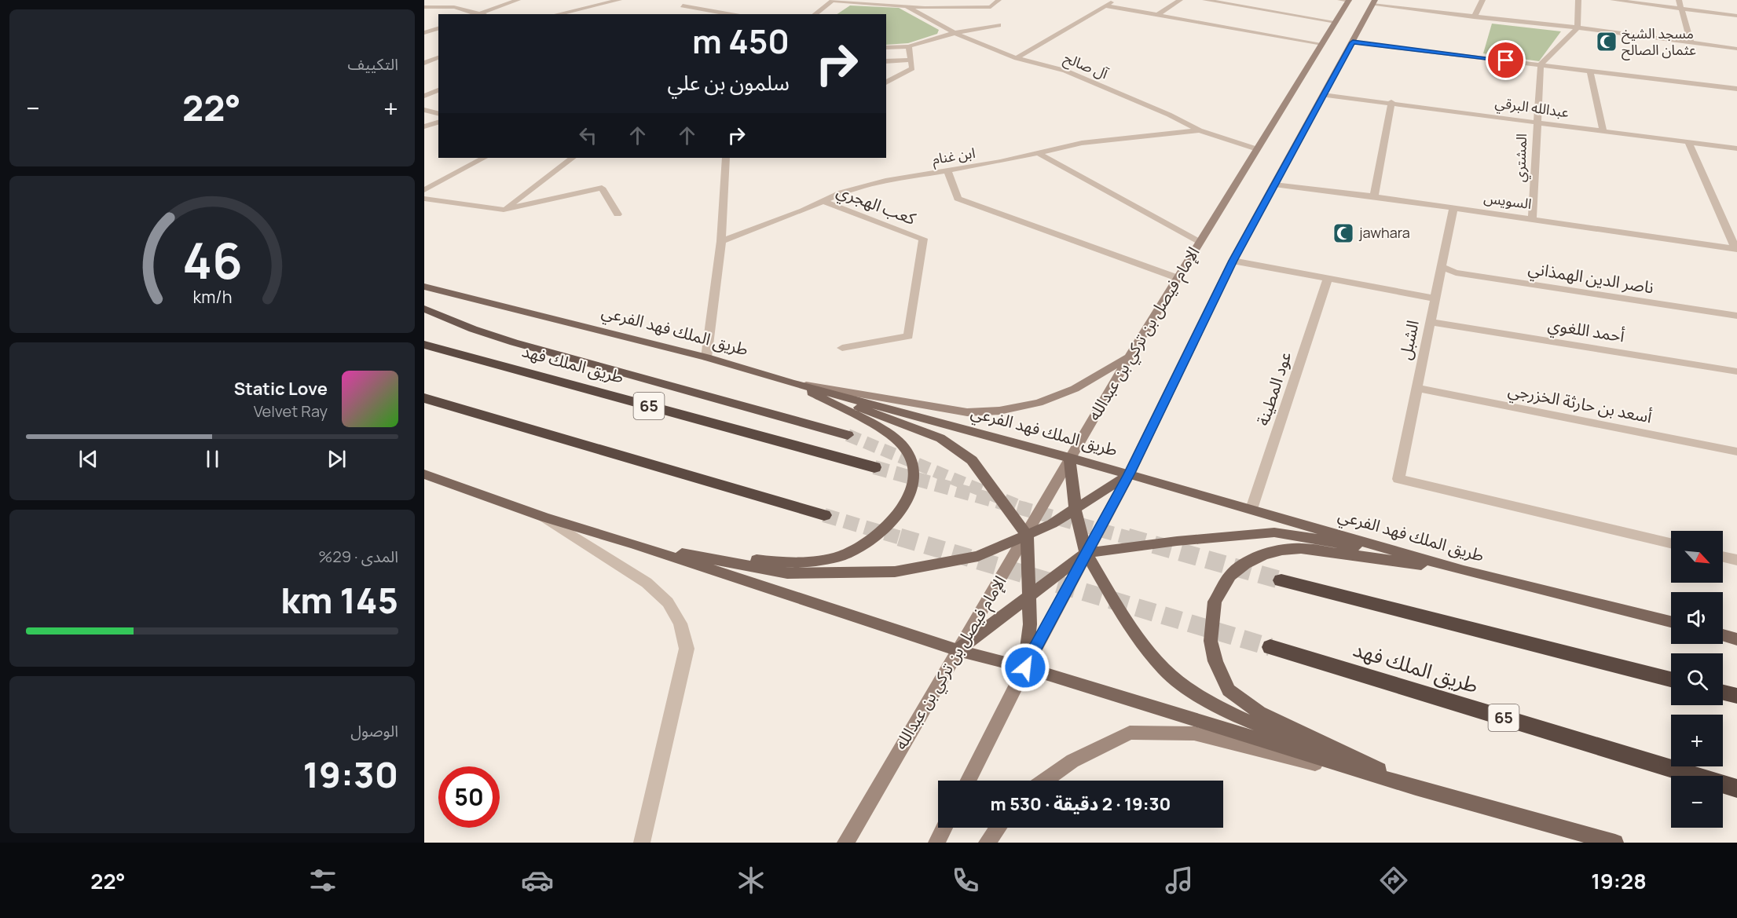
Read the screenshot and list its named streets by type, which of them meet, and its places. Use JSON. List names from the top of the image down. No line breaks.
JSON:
{"streets":{"highway":["طريق الملك فهد","65"],"main road":["طريق الملك فهد الفرعي","الإمام فيصل بن تركي بن عبدالله"],"street":["آل صالح","عبدالله البرقي","ابن غنام","المشتري","السويس","كعب الهجري","ناصر الدين الهمذاني","أحمد اللغوي","الشبل","عود المطينة","أسعد بن حارثة الخزرجي"]},"crossings":[["آل صالح","ابن غنام"],["آل صالح","الإمام فيصل بن تركي بن عبدالله"],["عبدالله البرقي","المشتري"],["ابن غنام","كعب الهجري"],["المشتري","السويس"],["السويس","الشبل"],["ناصر الدين الهمذاني","الشبل"],["طريق الملك فهد الفرعي","الإمام فيصل بن تركي بن عبدالله"],["طريق الملك فهد الفرعي","عود المطينة"],["أحمد اللغوي","الشبل"],["الشبل","أسعد بن حارثة الخزرجي"]],"places":{"mosque":["مسجد الشيخ عثمان الصالح","jawhara"]},"north":"bottom right","page":{"tile":["التكييف",["المدى · 29%","145 km"],["الوصول","19:30"]],"turn":["450 m","سلمون بن علي"],"heat":["−","22°","+"],"song":["Static Love","Velvet Ray"],"map_buttons":["+","−"],"limit":"50","trip":"19:30 · 2 دقيقة · 530 m","tabs":["19:28","22°"],"gauge":["46","km/h"]}}
